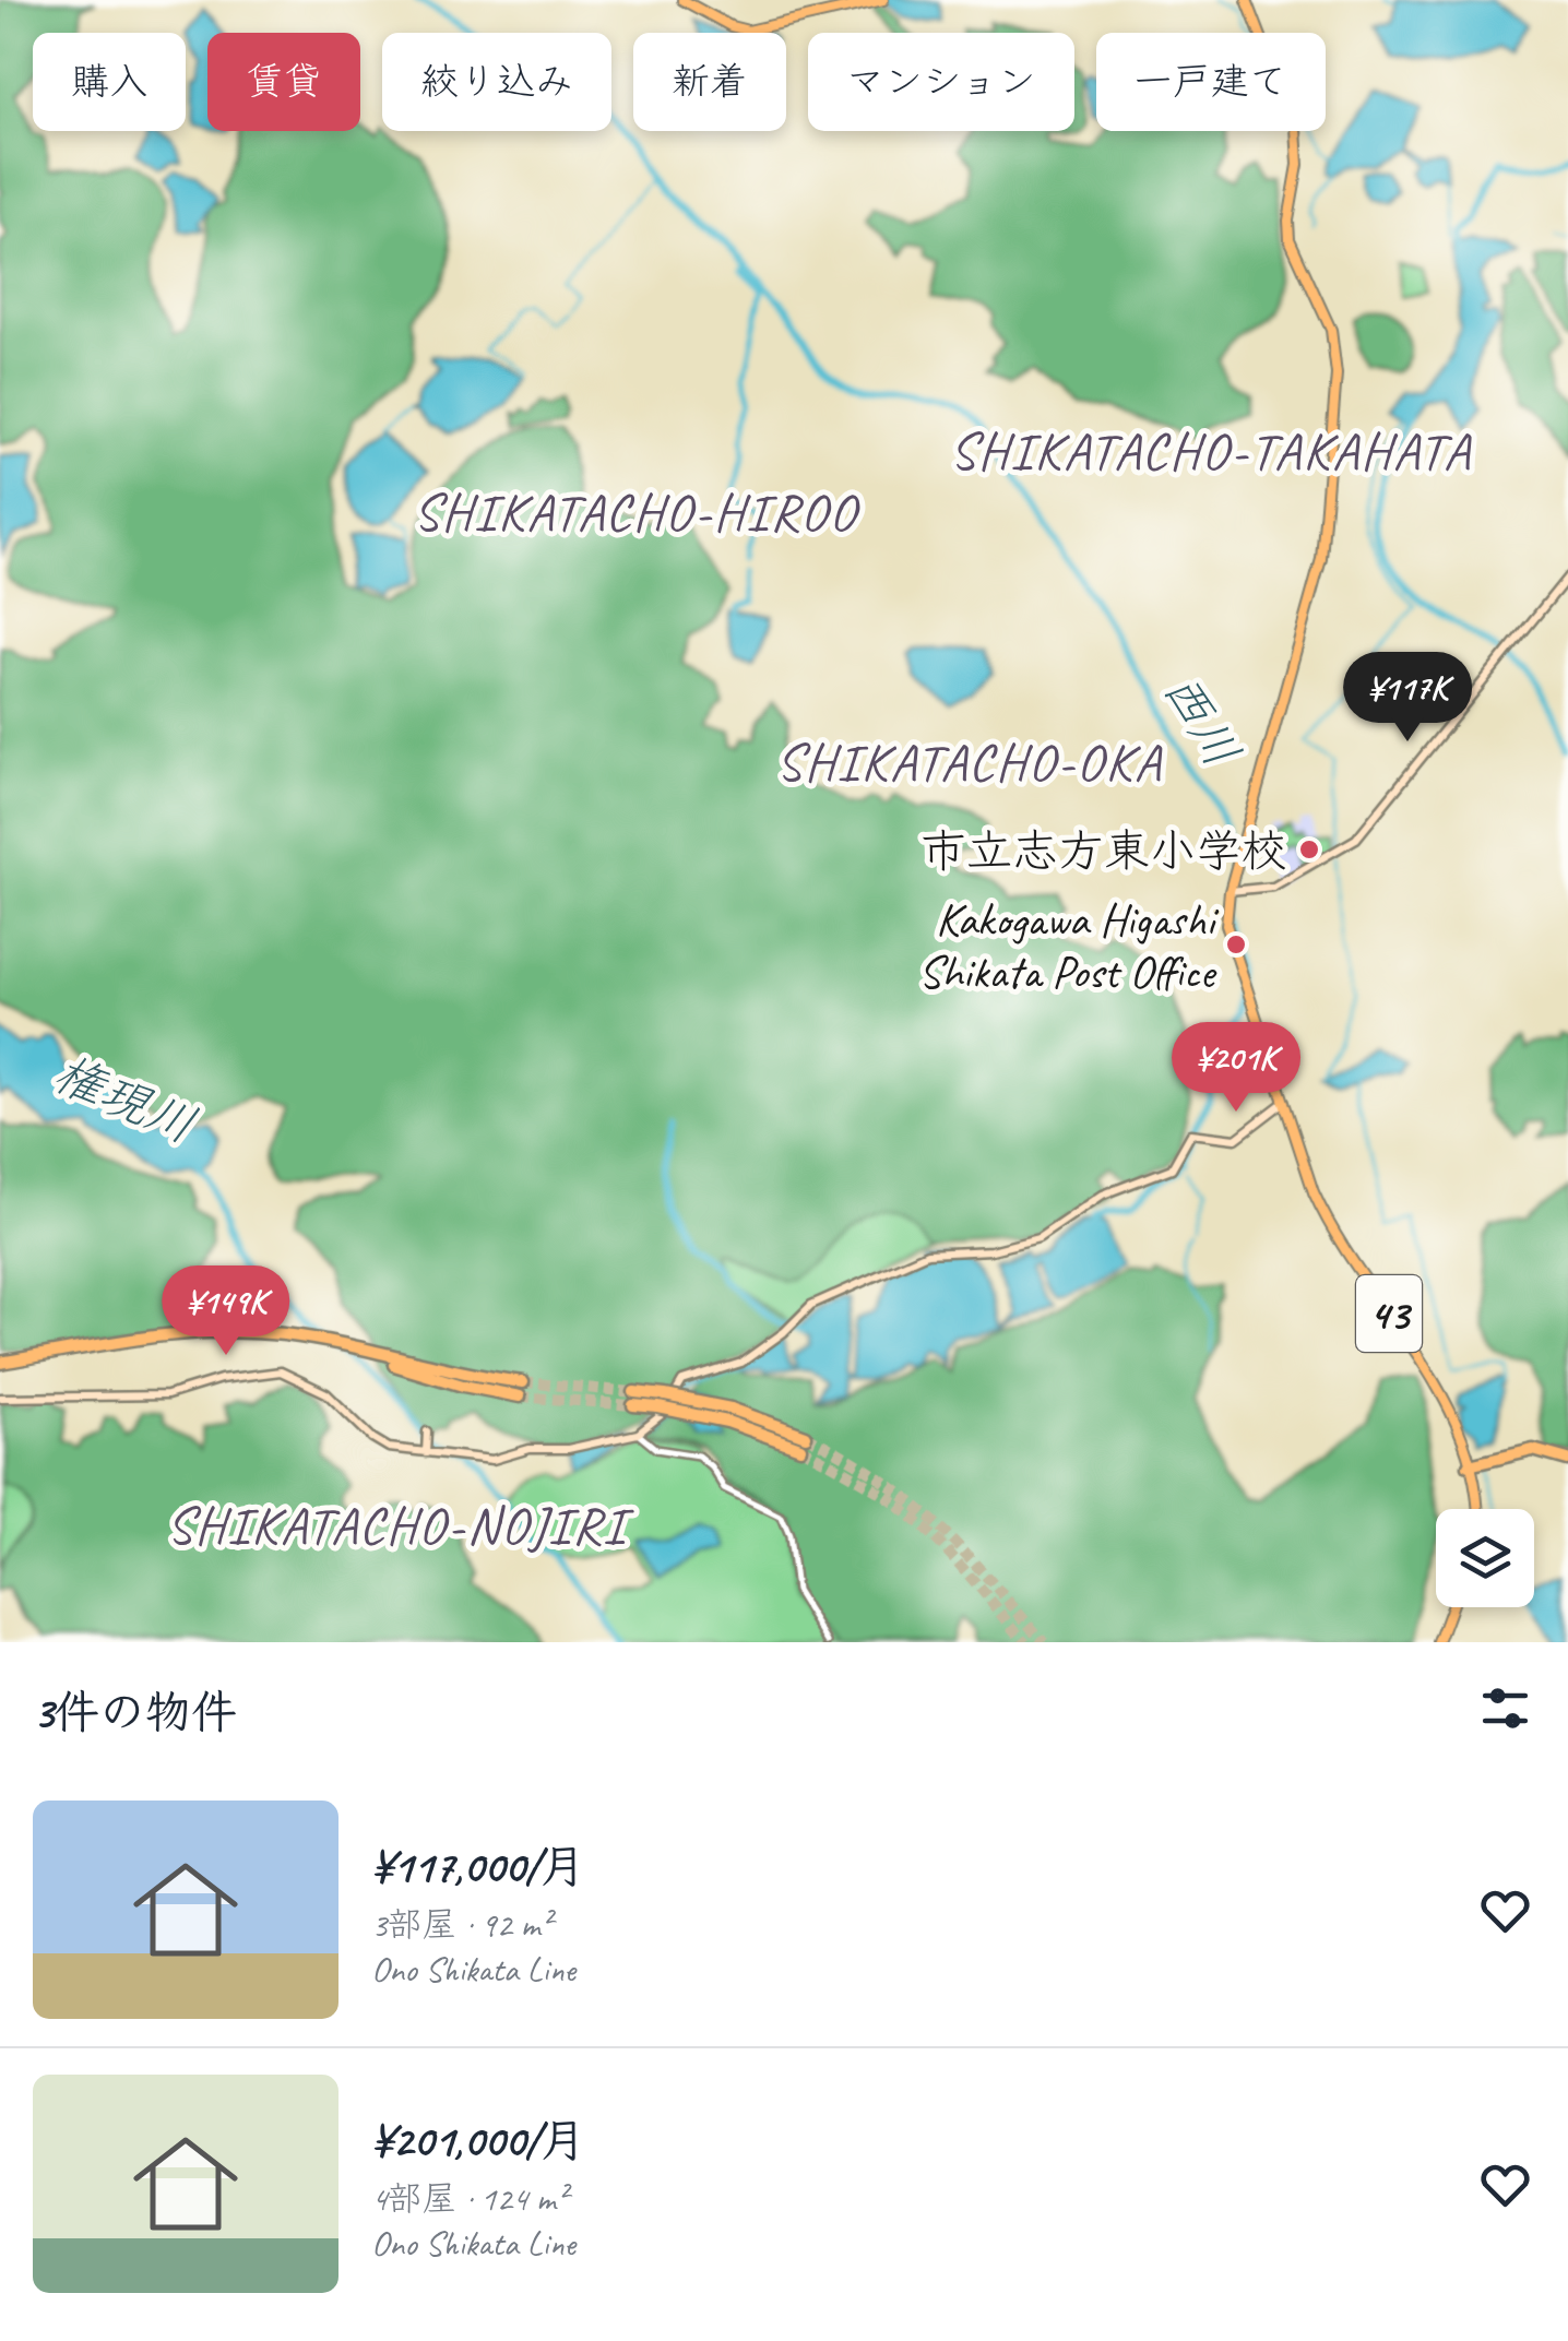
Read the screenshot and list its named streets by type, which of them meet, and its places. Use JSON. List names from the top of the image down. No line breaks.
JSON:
{"streets":{"main road":["43"]},"districts":["SHIKATACHO-TAKAHATA","SHIKATACHO-HIROO","SHIKATACHO-OKA","SHIKATACHO-NOJIRI"],"water":["西川","権現川"],"places":["市立志方東小学校","Kakogawa Higashi Shikata Post Office"],"page":{"chip":["購入","賃貸","絞り込み","新着","マンション","一戸建て"],"price":["¥117K","¥201K","¥149K"],"heading":"3件の物件","list":[{"name":"¥117,000/月","note":"3部屋 · 92 m² · Ono Shikata Line"},{"name":"¥201,000/月","note":"4部屋 · 124 m² · Ono Shikata Line"}]}}
